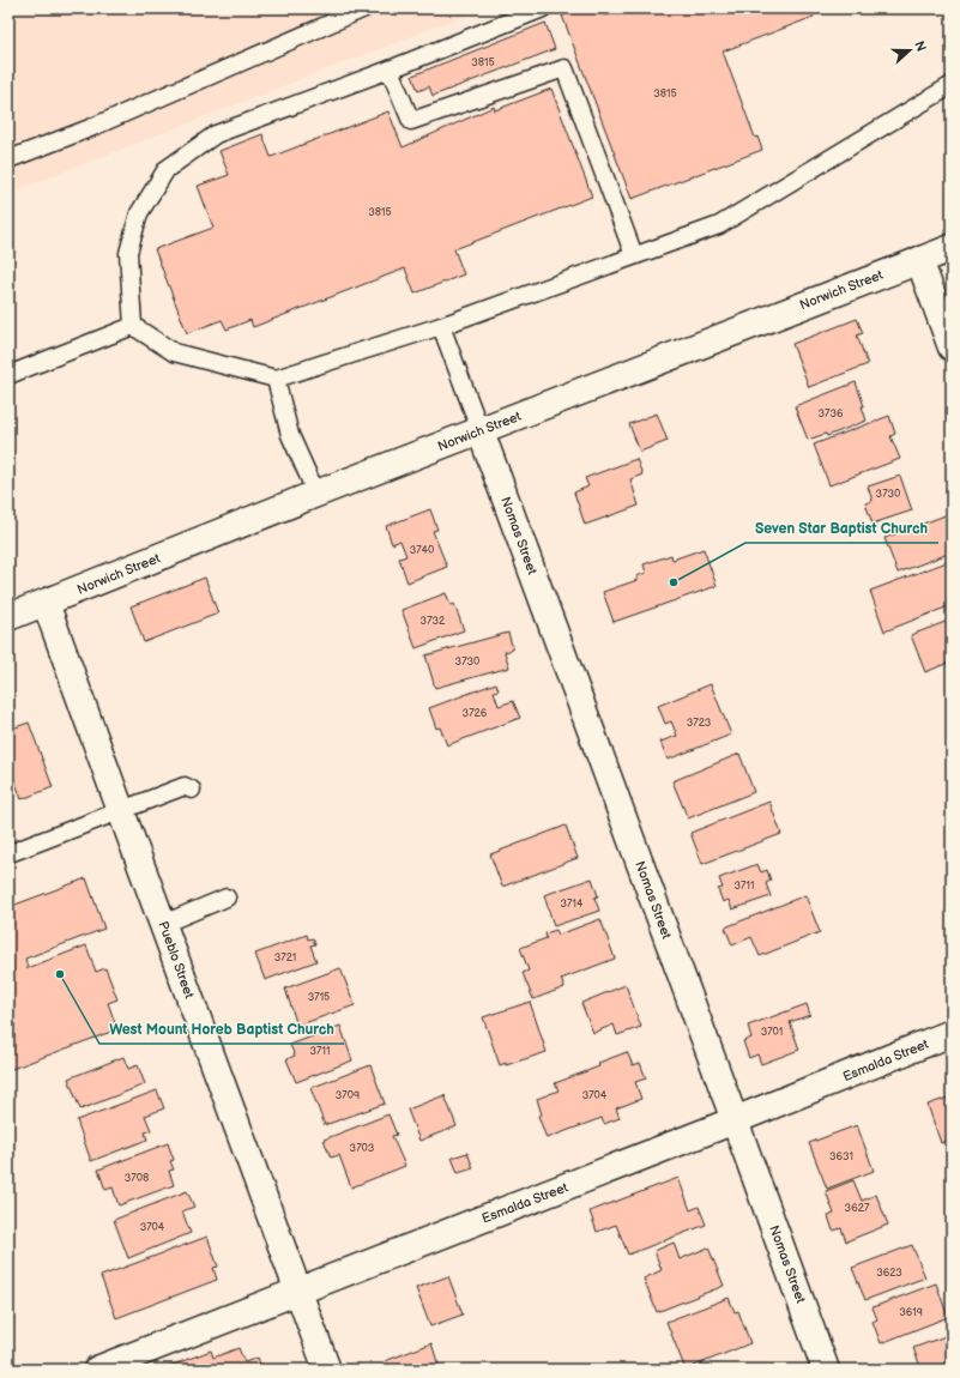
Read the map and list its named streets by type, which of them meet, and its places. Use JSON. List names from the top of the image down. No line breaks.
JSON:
{"streets":{"street":["Norwich Street","Nomas Street","Pueblo Street","Esmalda Street"]},"crossings":[["Norwich Street","Nomas Street"],["Norwich Street","Pueblo Street"],["Nomas Street","Esmalda Street"],["Pueblo Street","Esmalda Street"]],"places":["Seven Star Baptist Church","West Mount Horeb Baptist Church"],"house_numbers":["3815","3815","3815","3736","3730","3740","3732","3730","3726","3723","3711","3714","3721","3715","3701","3711","3709","3704","3703","3631","3708","3627","3704","3623","3619"],"north":"right"}
